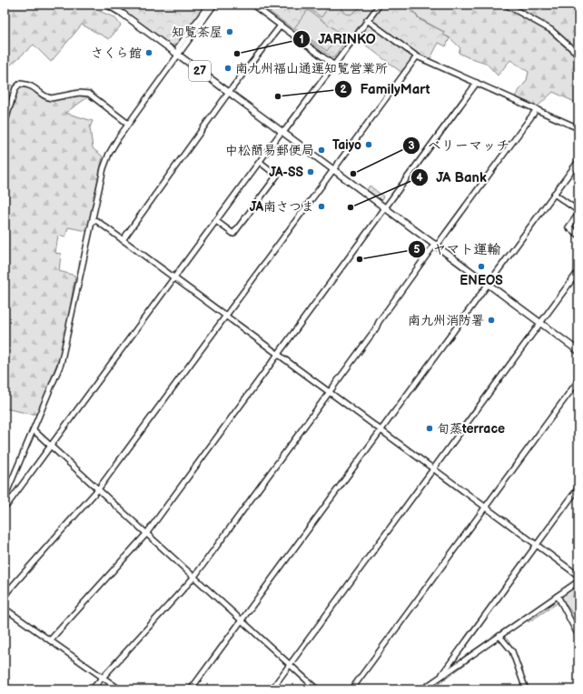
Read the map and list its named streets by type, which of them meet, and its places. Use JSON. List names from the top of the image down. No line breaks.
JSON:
{"streets":{"main road":["27"]},"places":["知覧茶屋","さくら館","JARINKO","南九州福山通運知覧営業所","FamilyMart","Taiyo","中松簡易郵便局","JA-SS","ベリーマッチ","JA南さつま","JA Bank","ヤマト運輸","ENEOS","南九州消防署","旬蒸terrace"]}
